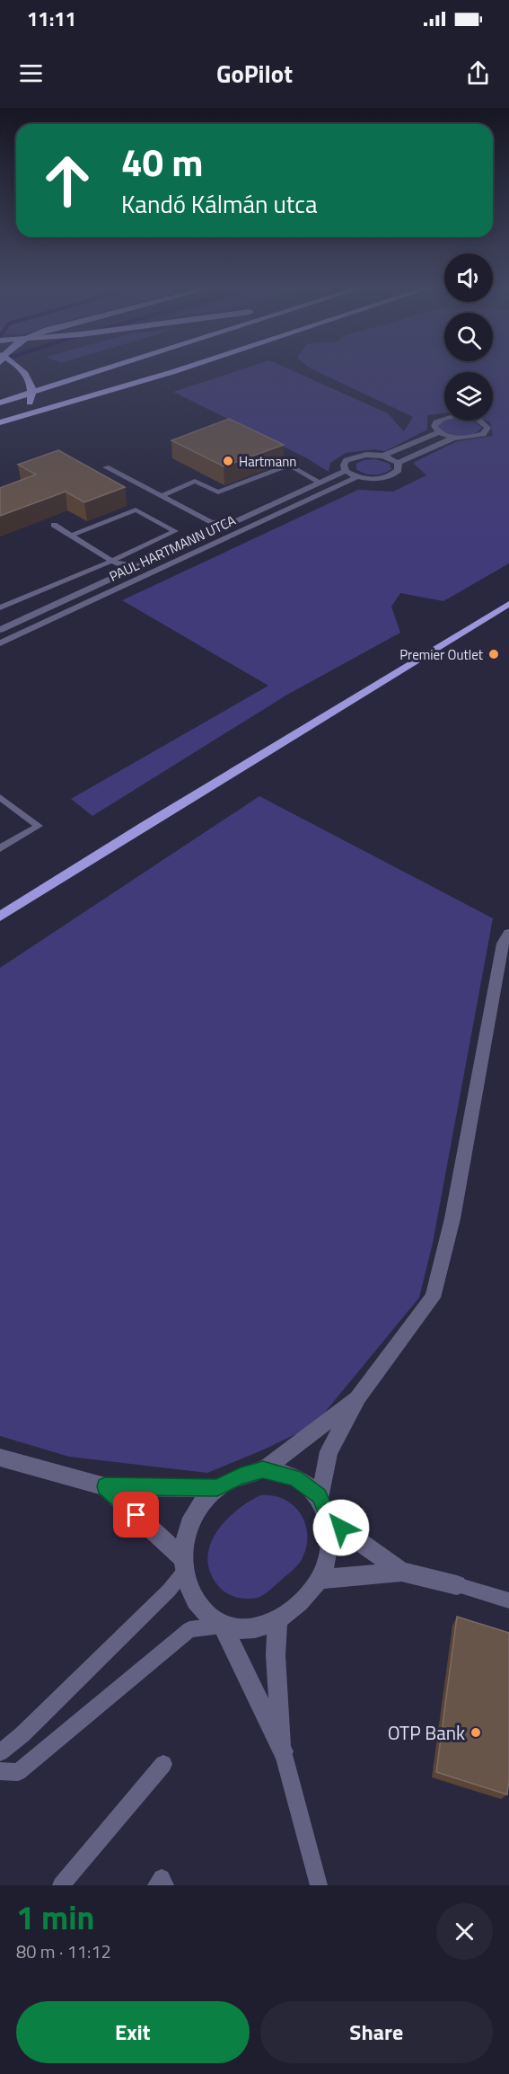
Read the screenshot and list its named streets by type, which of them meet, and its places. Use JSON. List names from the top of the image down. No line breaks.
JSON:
{"streets":{"street":["PAUL HARTMANN UTCA"]},"places":["Hartmann","Premier Outlet","OTP Bank"],"page":{"status":"11:11","header":"GoPilot","turn":["40 m","Kandó Kálmán utca"],"heading":["1 min","80 m · 11:12"],"buttons":["Exit","Share"]}}
